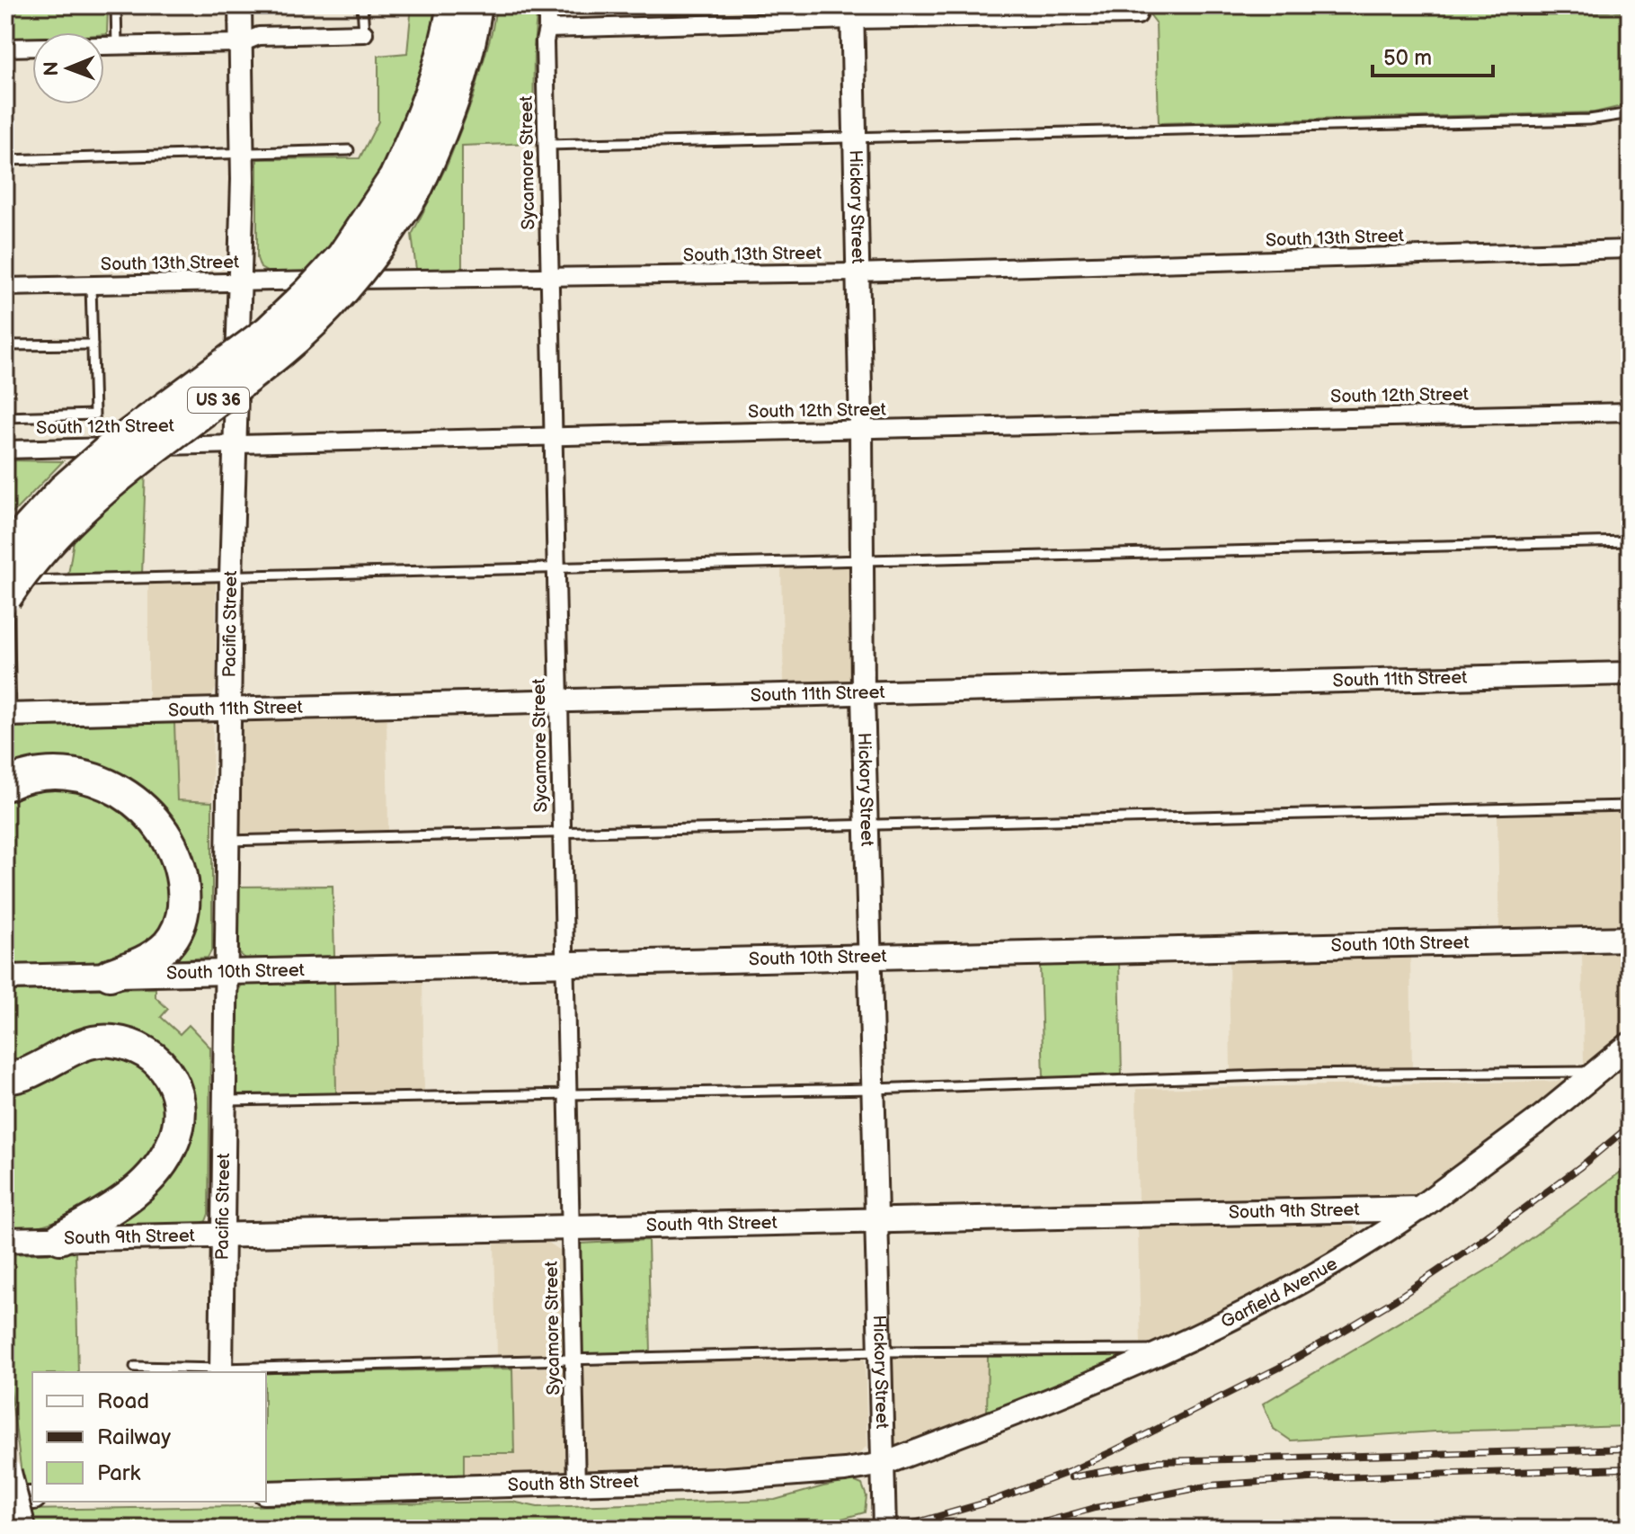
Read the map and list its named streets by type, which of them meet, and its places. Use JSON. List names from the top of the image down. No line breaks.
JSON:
{"streets":{"highway":["US 36"],"main road":["South 10th Street","South 9th Street","Garfield Avenue"],"street":["Sycamore Street","Hickory Street","South 13th Street","South 12th Street","Pacific Street","South 11th Street","South 8th Street"]},"crossings":[["Sycamore Street","South 13th Street"],["Sycamore Street","South 12th Street"],["Sycamore Street","South 11th Street"],["Sycamore Street","South 10th Street"],["Sycamore Street","South 9th Street"],["Sycamore Street","South 8th Street"],["Hickory Street","South 13th Street"],["Hickory Street","South 12th Street"],["Hickory Street","South 11th Street"],["Hickory Street","South 10th Street"],["Hickory Street","South 9th Street"],["Hickory Street","Garfield Avenue"],["Hickory Street","South 8th Street"],["South 13th Street","Pacific Street"],["South 12th Street","Pacific Street"],["Pacific Street","South 11th Street"],["Pacific Street","South 10th Street"],["Pacific Street","South 9th Street"],["South 9th Street","Garfield Avenue"],["Garfield Avenue","South 8th Street"]],"legend":["Road","Railway","Park"],"scale_bar":"50 m","north":"left"}
